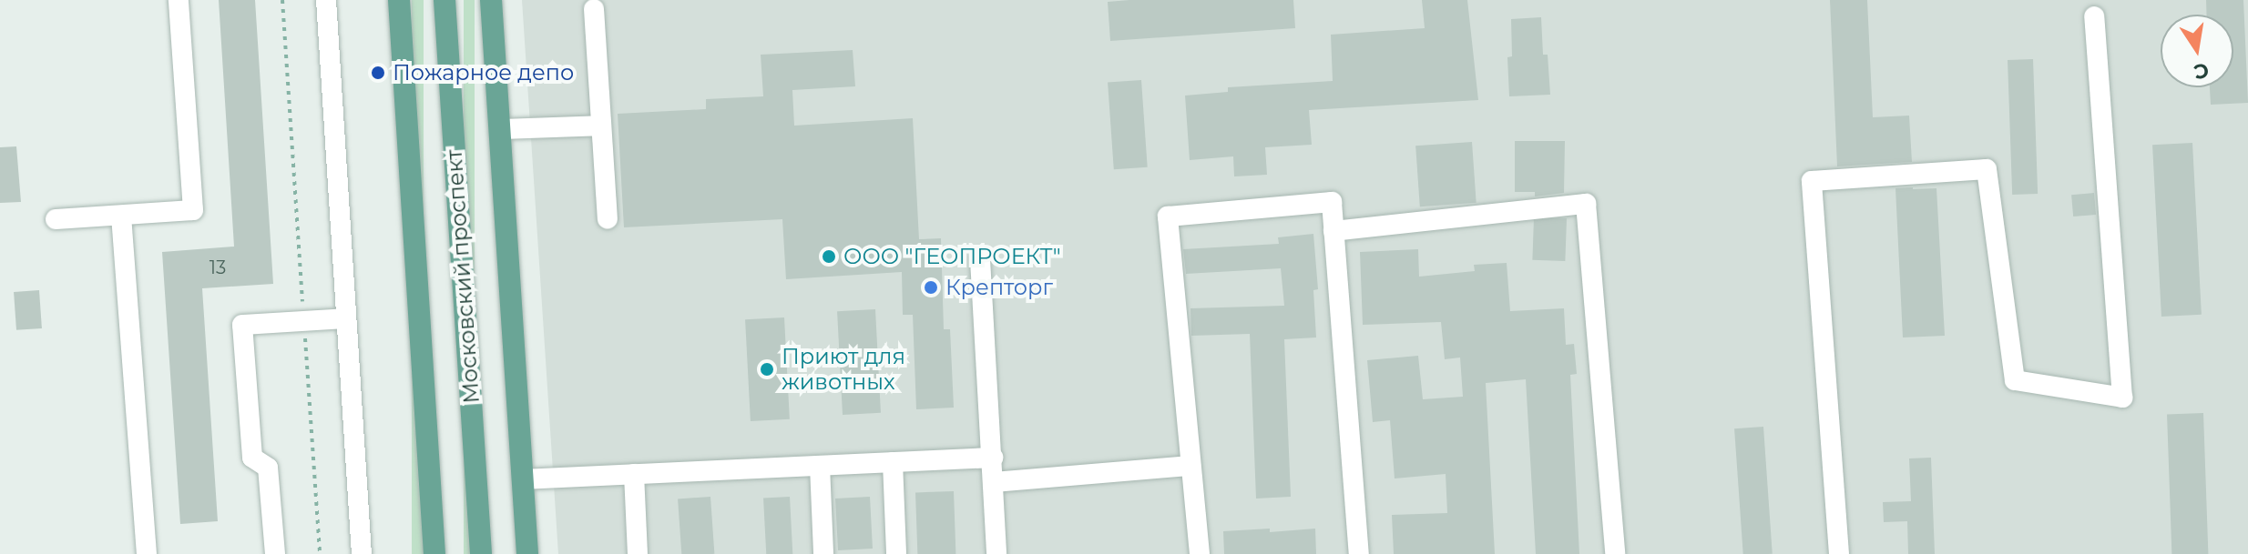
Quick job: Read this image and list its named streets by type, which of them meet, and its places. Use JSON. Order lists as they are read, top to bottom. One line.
{"streets":{"main road":["Московский проспект"]},"places":["Пожарное депо","ООО \"ГЕОПРОЕКТ\"","Крепторг","Приют для животных"],"house_numbers":["13"],"north":"bottom"}
